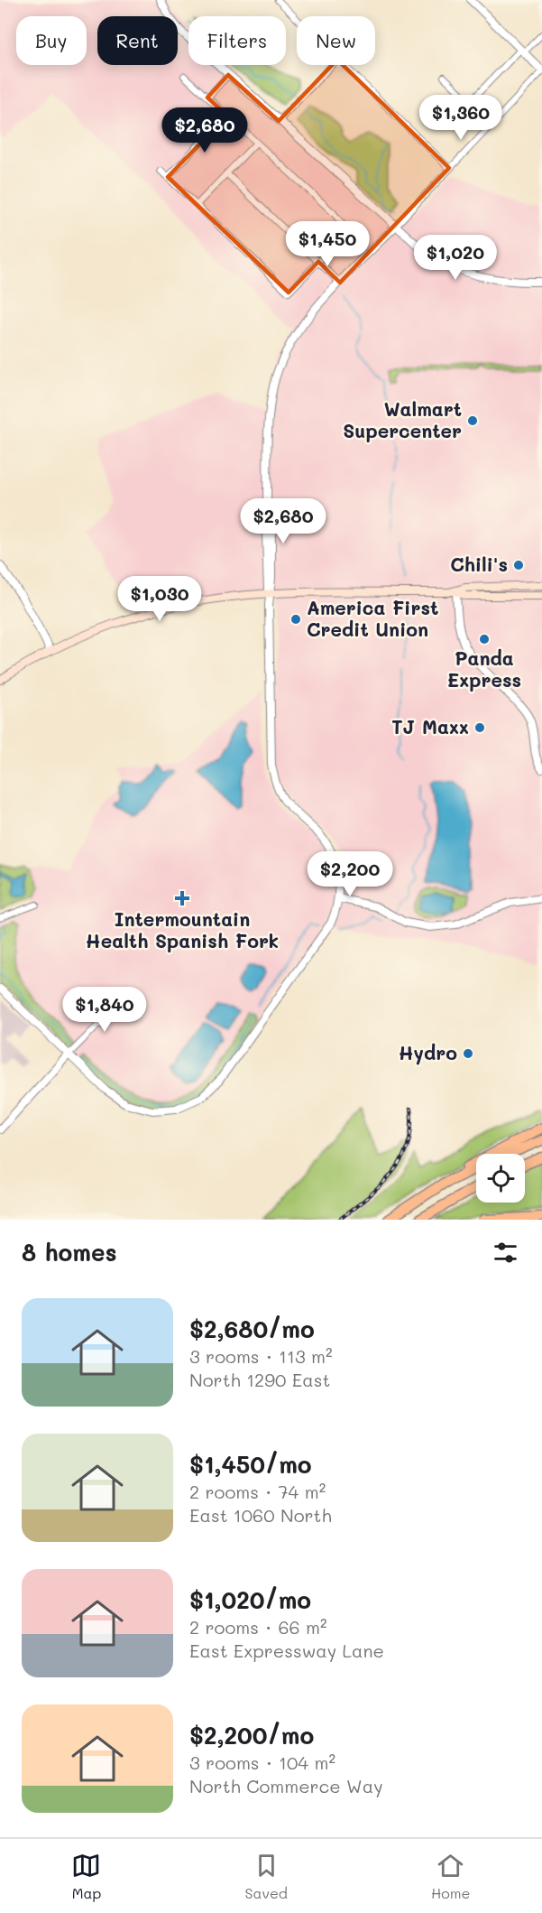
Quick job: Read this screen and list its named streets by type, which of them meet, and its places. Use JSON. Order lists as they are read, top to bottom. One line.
{"places":{"other":["Walmart Supercenter","Chili's","America First Credit Union","Panda Express","TJ Maxx","Hydro"],"health":["Intermountain Health Spanish Fork"]},"page":{"chip":["Buy","Rent","Filters","New"],"price":["$1,360","$2,680","$1,450","$1,020","$2,680","$1,030","$2,200","$1,840"],"heading":"8 homes","list":[{"name":"$2,680/mo","note":"3 rooms · 113 m² · North 1290 East"},{"name":"$1,450/mo","note":"2 rooms · 74 m² · East 1060 North"},{"name":"$1,020/mo","note":"2 rooms · 66 m² · East Expressway Lane"},{"name":"$2,200/mo","note":"3 rooms · 104 m² · North Commerce Way"}],"tabs":["Map","Saved","Home"]}}
